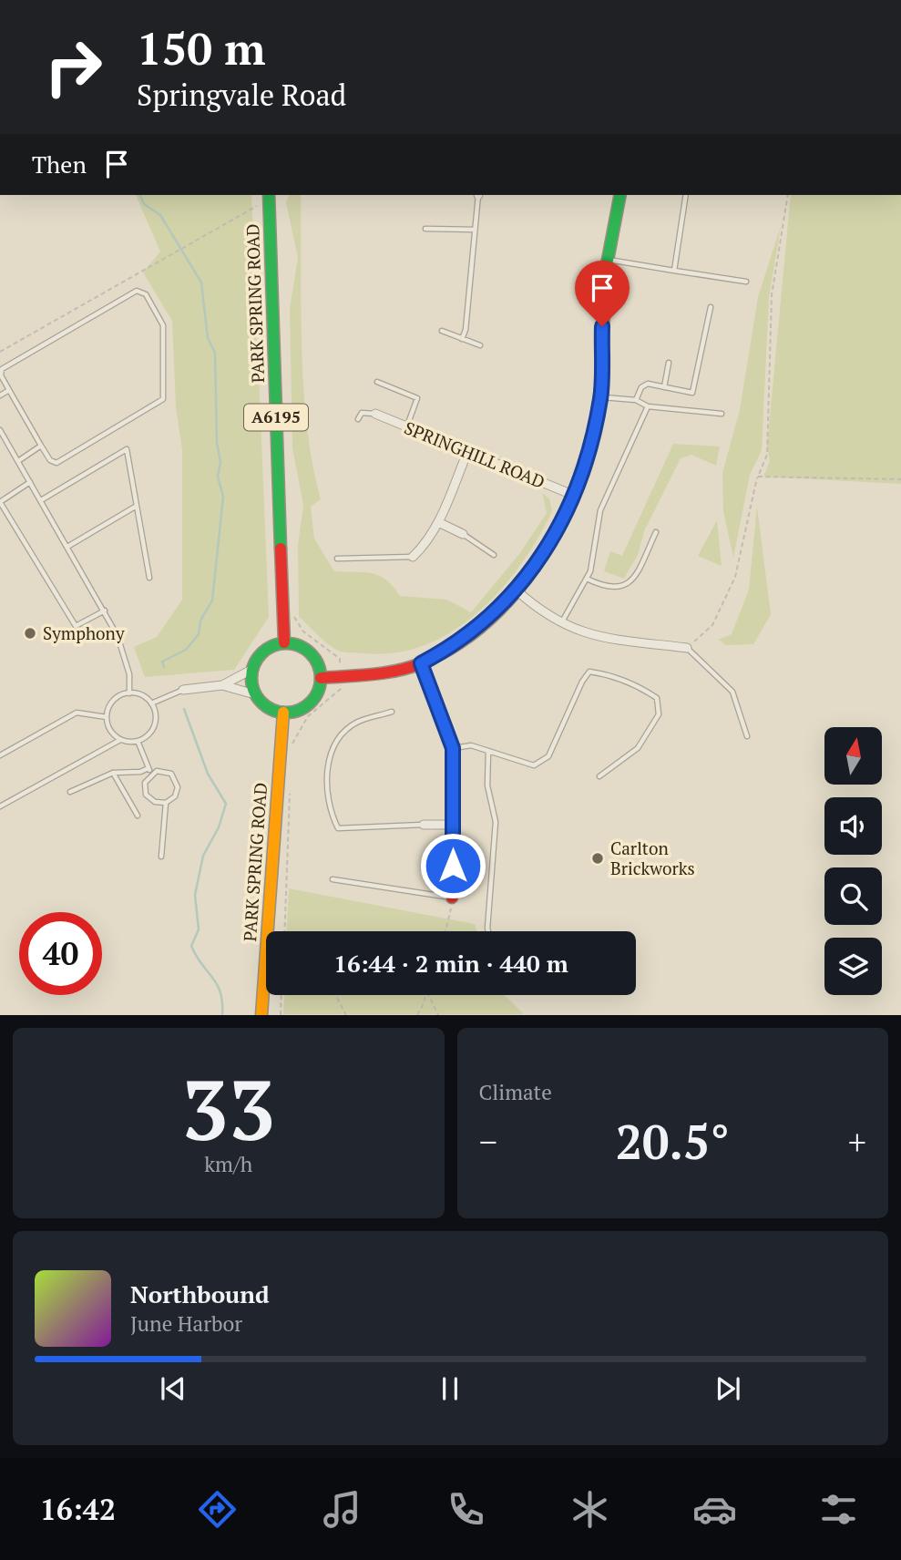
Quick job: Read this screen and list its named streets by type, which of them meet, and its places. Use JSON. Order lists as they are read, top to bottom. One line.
{"streets":{"main road":["PARK SPRING ROAD","A6195"],"street":["SPRINGHILL ROAD"]},"places":["Symphony","Carlton Brickworks"],"north":"top","page":{"turn":["150 m","Springvale Road"],"then":"Then","limit":"40","trip":"16:44 · 2 min · 440 m","tile":[["33","km/h"],"Climate"],"heat":["−","20.5°","+"],"song":["Northbound","June Harbor"],"tabs":"16:42"}}
